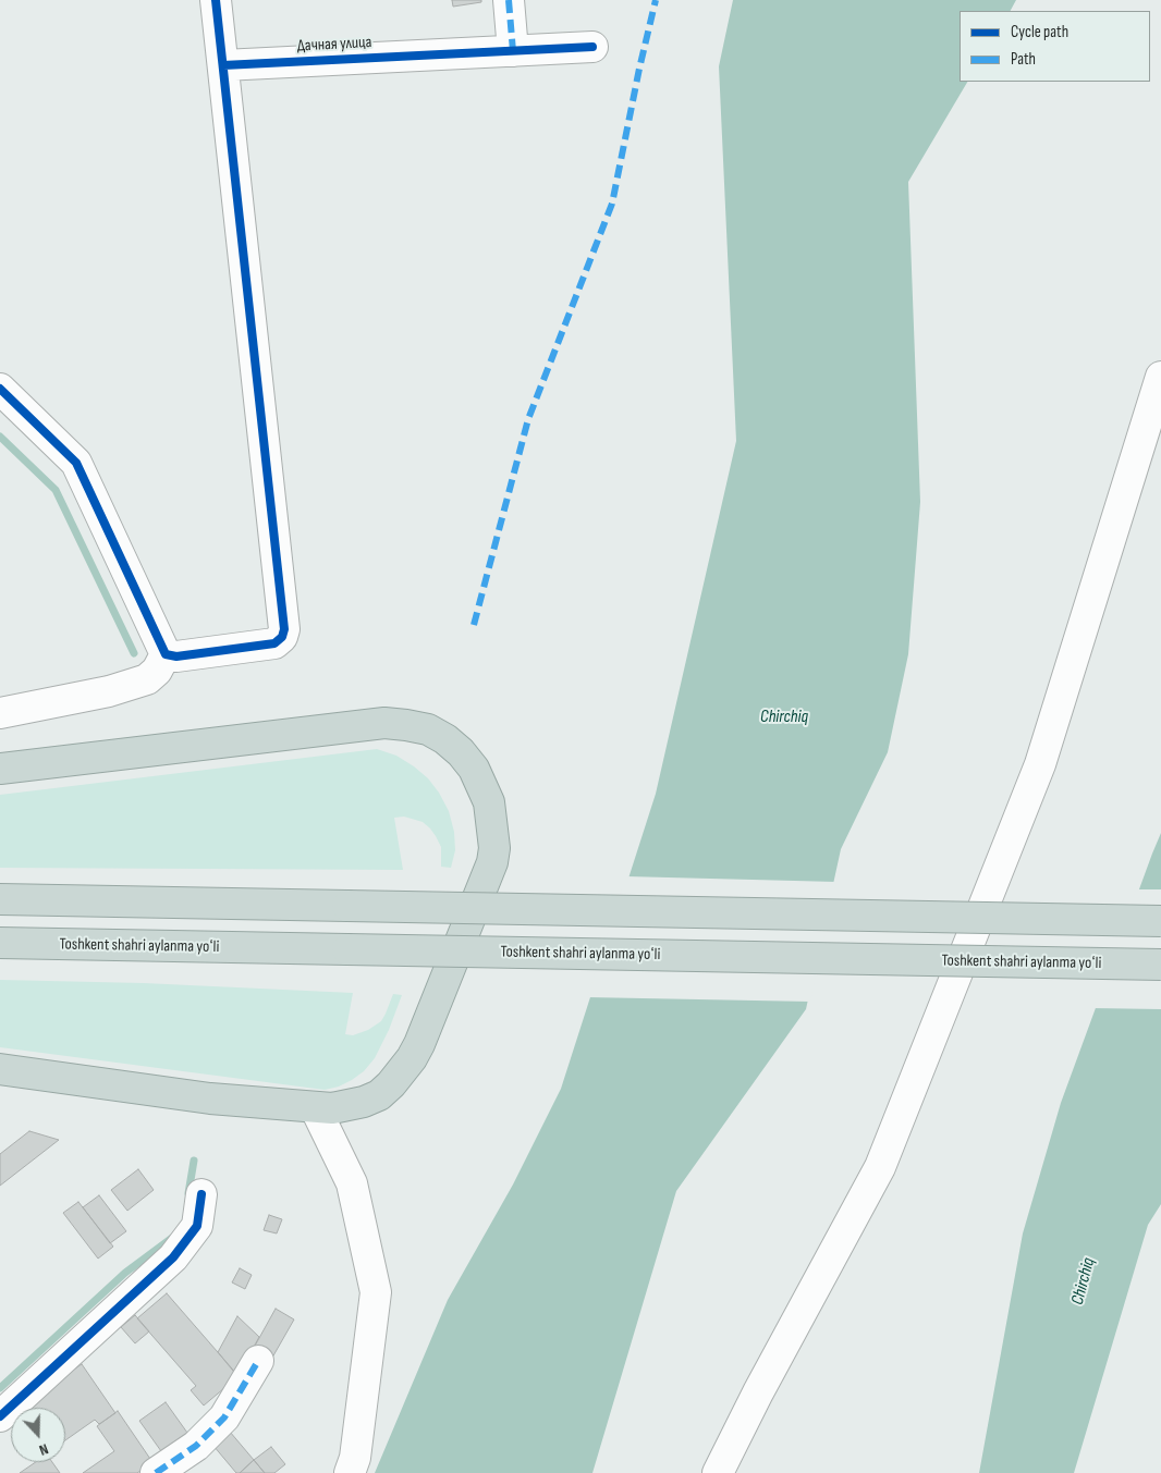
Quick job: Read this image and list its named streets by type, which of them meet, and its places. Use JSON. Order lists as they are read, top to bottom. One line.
{"streets":{"highway":["Toshkent shahri aylanma yoʻli"],"street":["Дачная улица"]},"water":["Chirchiq"],"legend":["Cycle path","Path"],"north":"bottom"}
